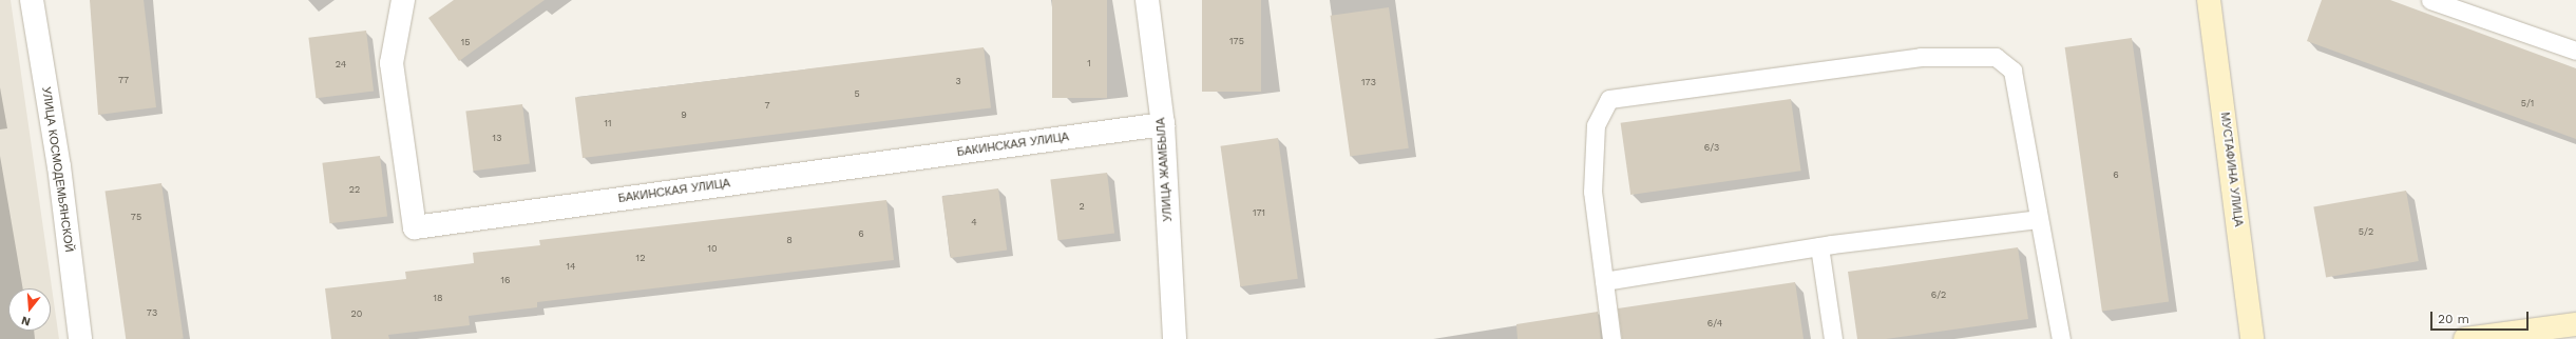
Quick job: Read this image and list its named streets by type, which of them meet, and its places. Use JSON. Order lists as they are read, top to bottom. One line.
{"streets":{"main road":["МУСТАФИНА УЛИЦА"],"street":["БАКИНСКАЯ УЛИЦА","УЛИЦА КОСМОДЕМЬЯНСКОЙ","УЛИЦА ЖАМБЫЛА"]},"crossings":[["БАКИНСКАЯ УЛИЦА","УЛИЦА ЖАМБЫЛА"]],"house_numbers":["175","15","1","24","77","3","173","5","5/1","7","9","11","13","6/3","6","22","2","171","75","4","5/2","6","8","10","12","14","16","6/2","18","73","20","6/4"],"scale_bar":"20 m","north":"bottom"}
